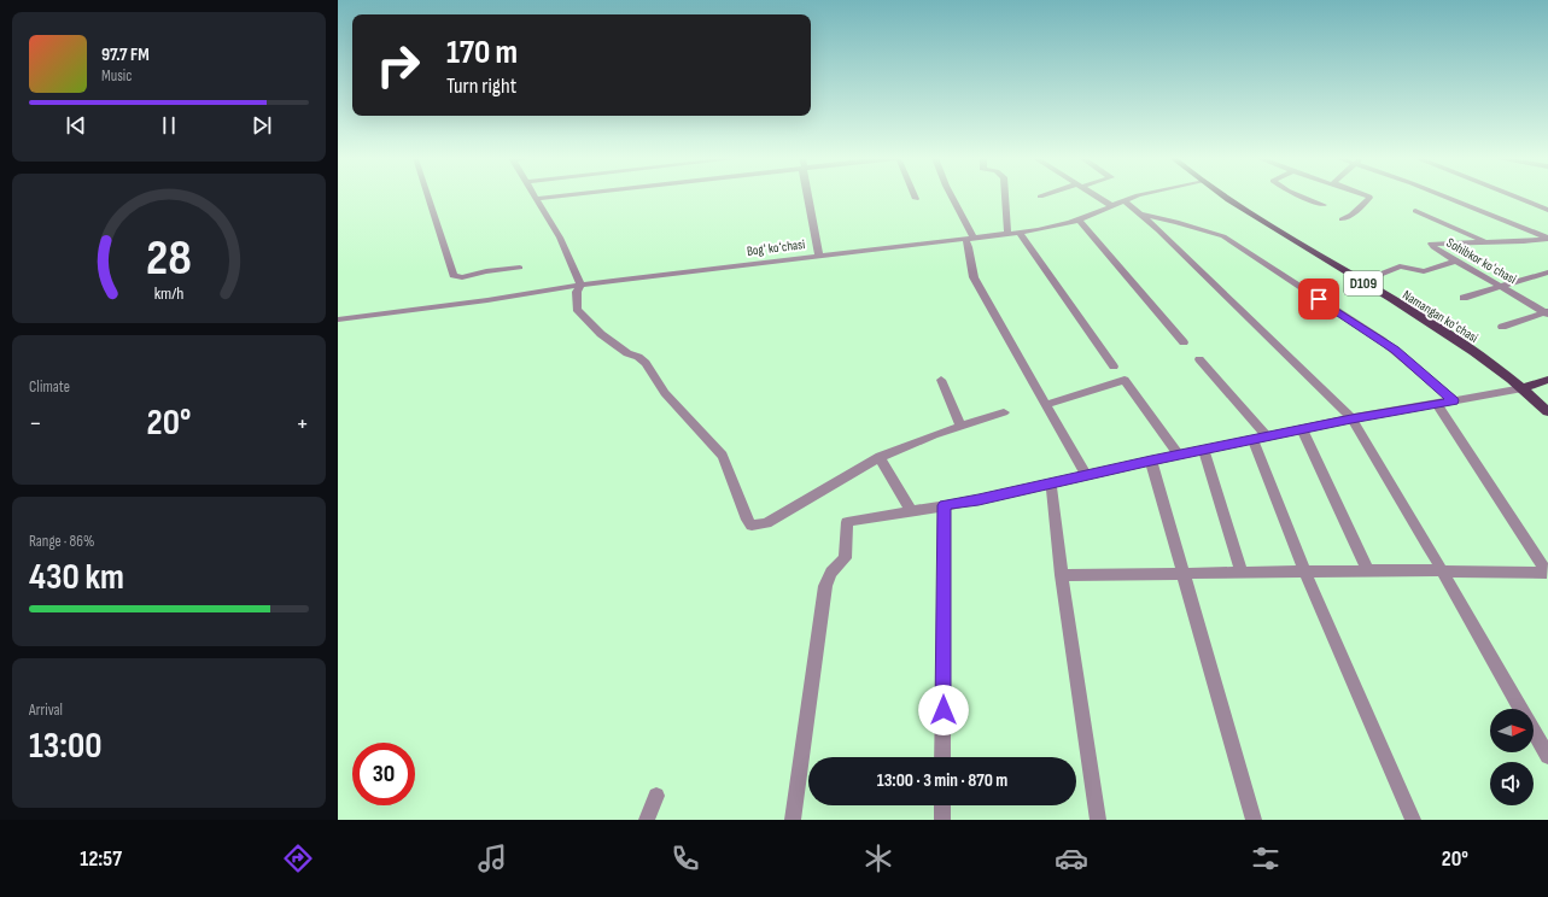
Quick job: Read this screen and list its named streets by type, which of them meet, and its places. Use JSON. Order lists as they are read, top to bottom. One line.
{"streets":{"main road":["D109","Namangan koʻchasi"],"street":["Bogʻ koʻchasi","Sohibkor koʻchasi"]},"crossings":[["D109","Namangan koʻchasi"]],"north":"right","page":{"turn":["170 m","Turn right"],"song":["97.7 FM","Music"],"tile":["Climate",["Range · 86%","430 km"],["Arrival","13:00"]],"heat":["−","20°","+"],"limit":"30","trip":"13:00 · 3 min · 870 m","tabs":["12:57","20°"],"gauge":["28","km/h"]}}
